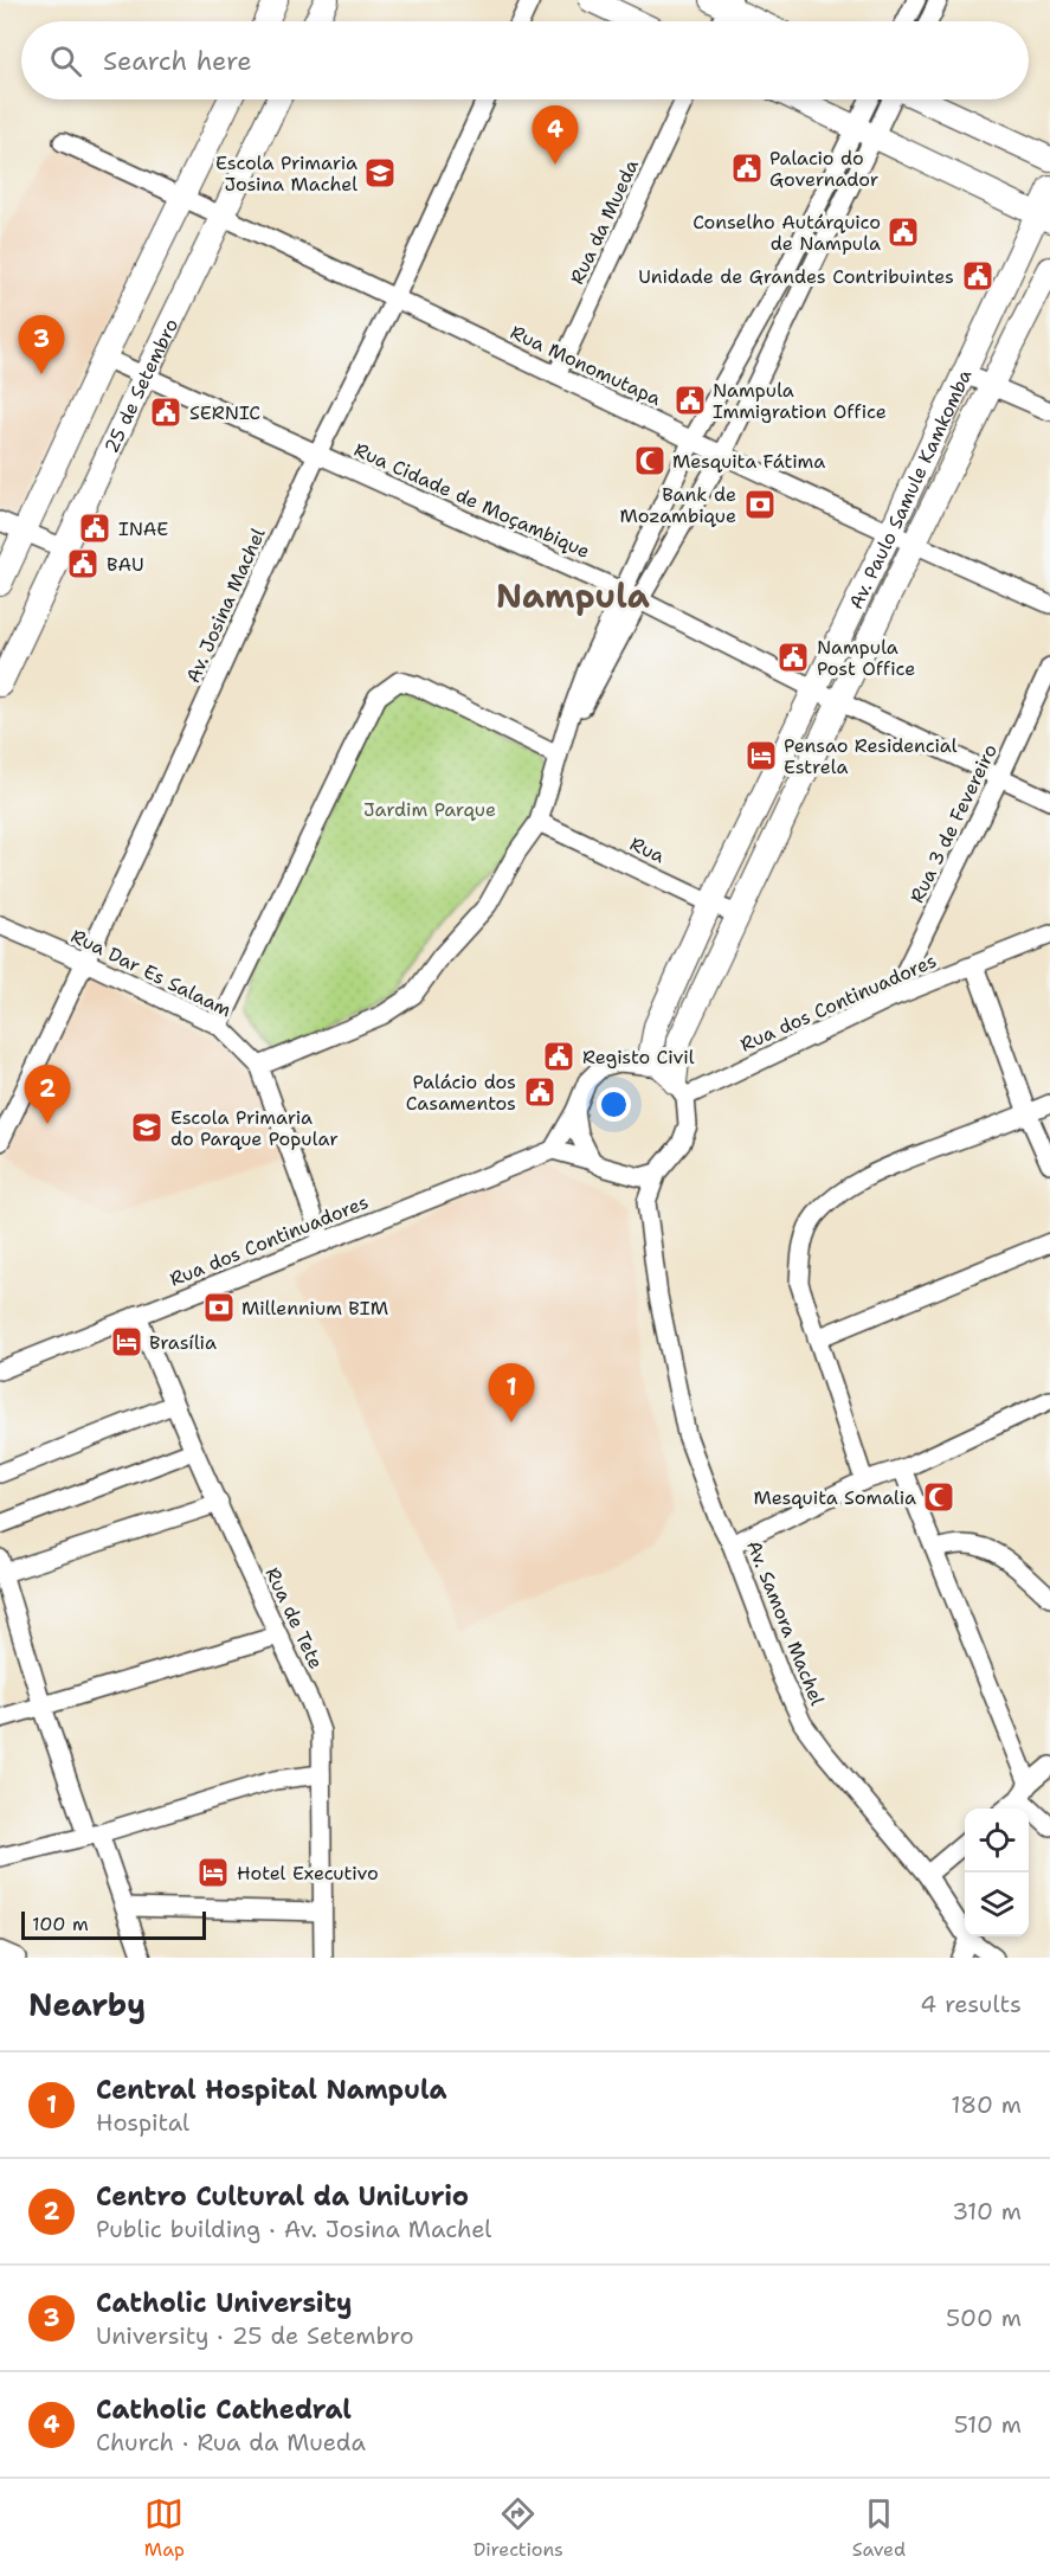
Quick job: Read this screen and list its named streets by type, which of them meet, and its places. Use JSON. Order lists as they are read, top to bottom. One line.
{"streets":{"main road":["25 de Setembro","Av. Paulo Samule Kamkomba"],"street":["Rua da Mueda","Rua Monomutapa","Rua Cidade de Moçambique","Av. Josina Machel","Rua 3 de Fevereiro","Rua","Rua Dar Es Salaam","Rua dos Continuadores","Rua de Tete","Av. Samora Machel"]},"crossings":[["Rua da Mueda","Rua Monomutapa"],["Rua Monomutapa","25 de Setembro"],["Rua Monomutapa","Av. Paulo Samule Kamkomba"],["Rua Monomutapa","Av. Josina Machel"],["25 de Setembro","Rua Cidade de Moçambique"],["Av. Paulo Samule Kamkomba","Rua Cidade de Moçambique"],["Av. Paulo Samule Kamkomba","Rua"],["Av. Paulo Samule Kamkomba","Rua dos Continuadores"],["Rua Cidade de Moçambique","Av. Josina Machel"],["Rua Cidade de Moçambique","Rua 3 de Fevereiro"],["Av. Josina Machel","Rua Dar Es Salaam"],["Rua 3 de Fevereiro","Rua dos Continuadores"],["Rua Dar Es Salaam","Rua dos Continuadores"],["Rua dos Continuadores","Rua de Tete"]],"districts":["Nampula"],"parks":["Jardim Parque"],"places":{"public building":["Palacio do Governador","Conselho Autárquico de Nampula","Unidade de Grandes Contribuintes","Nampula Immigration Office","SERNIC","INAE","BAU","Nampula Post Office","Registo Civil","Palácio dos Casamentos"],"school or university":["Escola Primaria Josina Machel","Escola Primaria do Parque Popular"],"mosque":["Mesquita Fátima","Mesquita Somalia"],"bank":["Bank de Mozambique","Millennium BIM"],"hotel":["Pensao Residencial Estrela","Brasília","Hotel Executivo"]},"scale_bar":"100 m","page":{"search":"Search here","pins":["4","3","2","1"],"scale":"100 m","heading":["Nearby","4 results"],"list":[{"mark":"1","name":"Central Hospital Nampula","note":"Hospital","value":"180 m"},{"mark":"2","name":"Centro Cultural da UniLurio","note":"Public building · Av. Josina Machel","value":"310 m"},{"mark":"3","name":"Catholic University","note":"University · 25 de Setembro","value":"500 m"},{"mark":"4","name":"Catholic Cathedral","note":"Church · Rua da Mueda","value":"510 m"}],"nav":["Map","Directions","Saved"]}}
